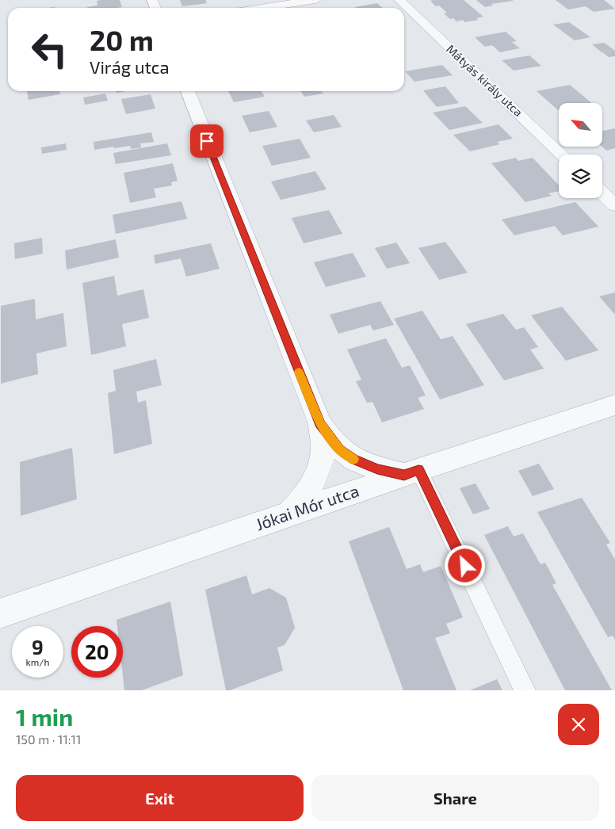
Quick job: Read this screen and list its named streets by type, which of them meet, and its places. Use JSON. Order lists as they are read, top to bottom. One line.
{"streets":{"street":["Mátyás király utca","Jókai Mór utca"]},"north":"top left","page":{"turn":["20 m","Virág utca"],"speed":"9 km/h","limit":"20","heading":["1 min","150 m · 11:11"],"buttons":["Exit","Share"]}}
